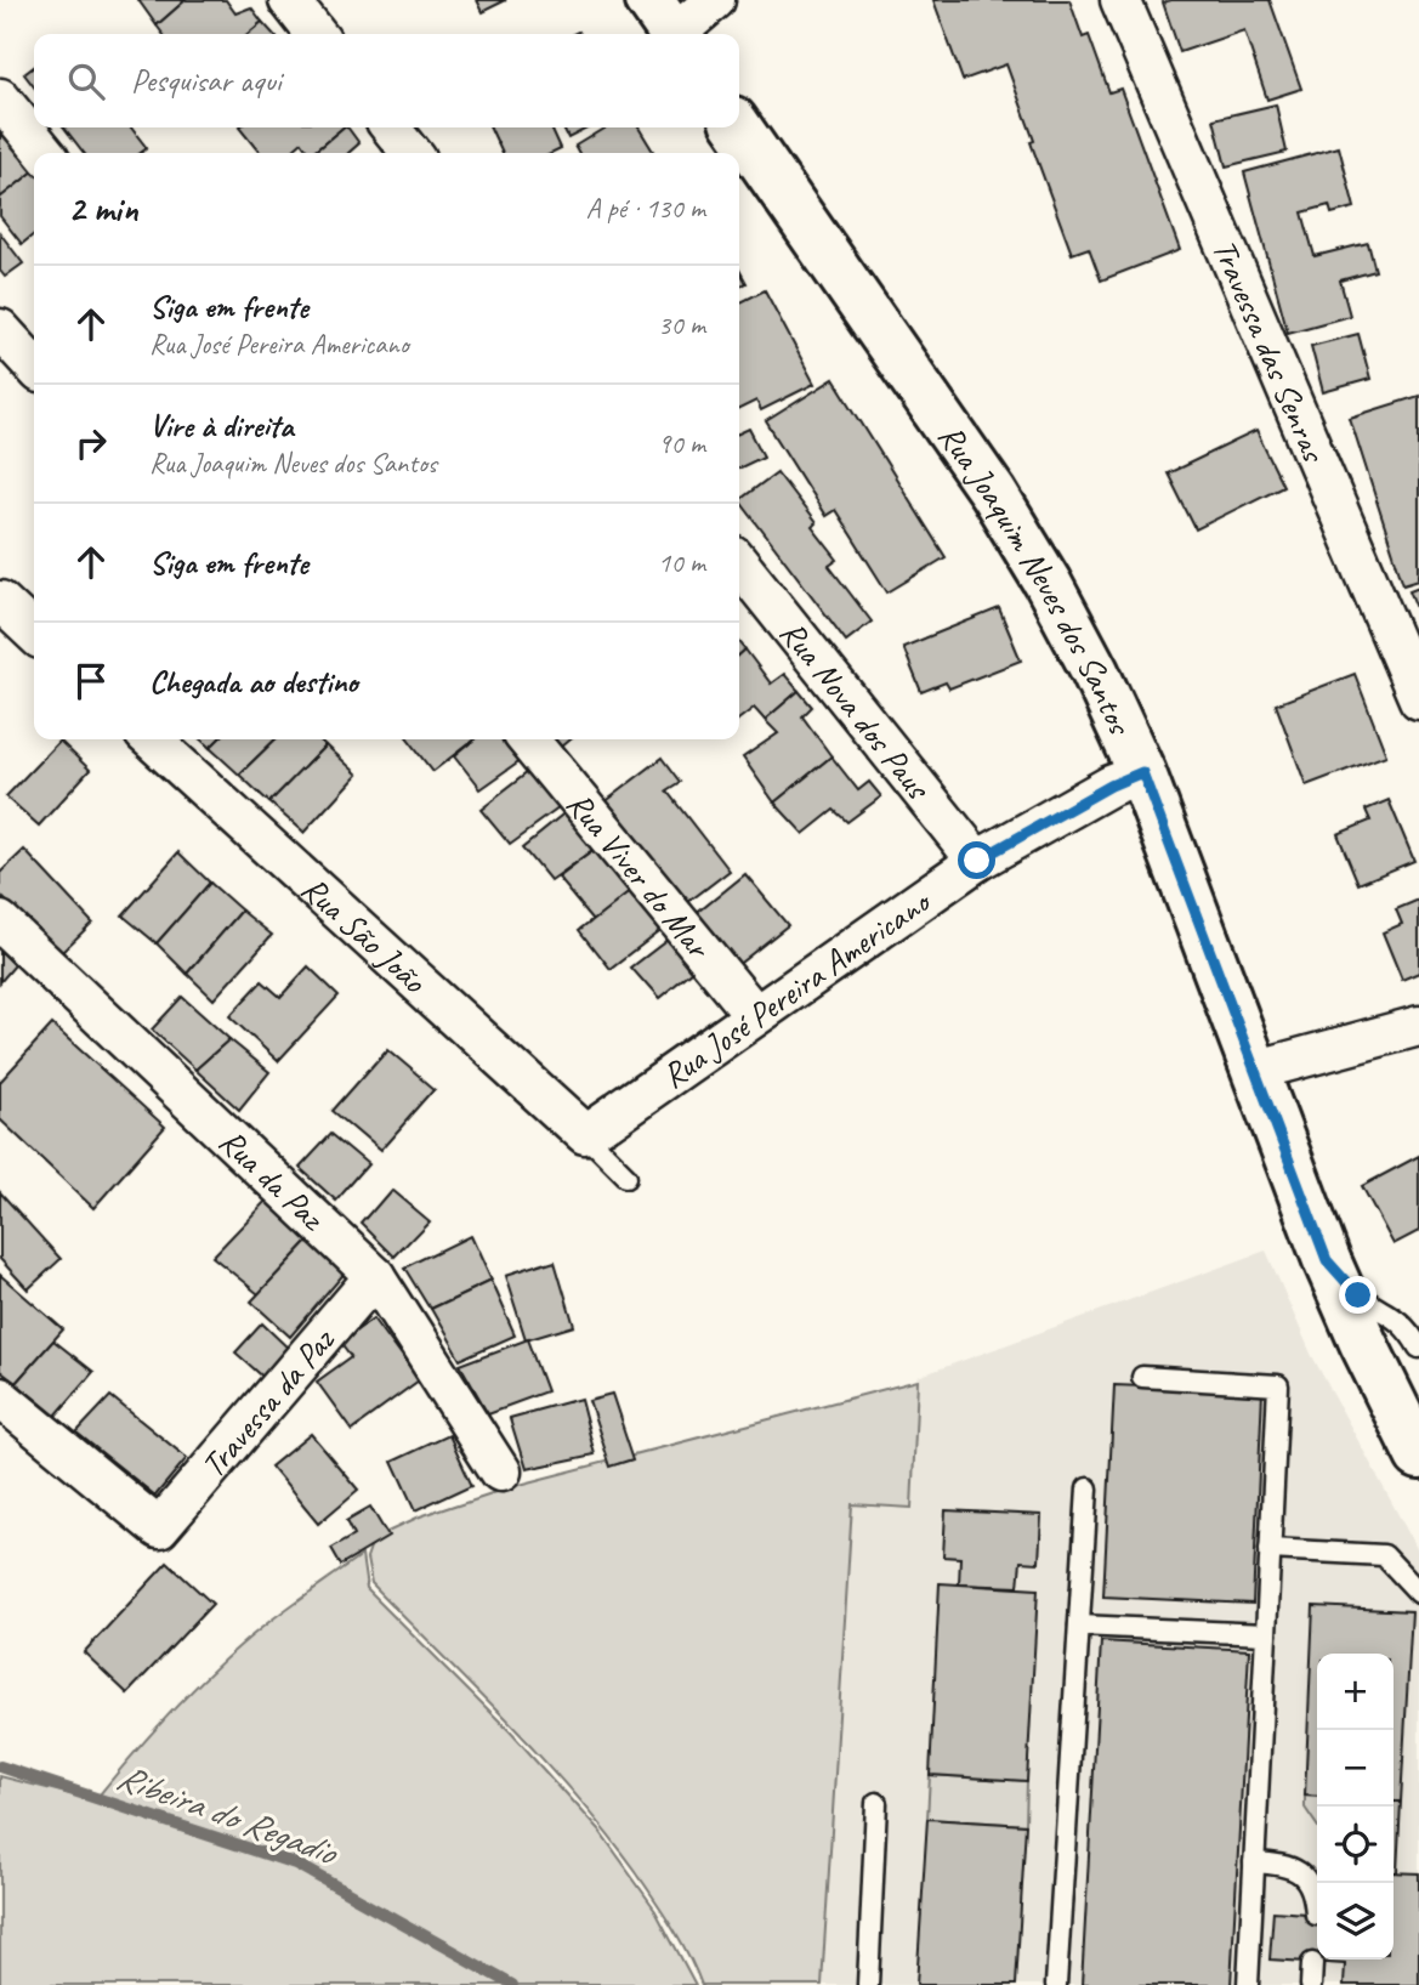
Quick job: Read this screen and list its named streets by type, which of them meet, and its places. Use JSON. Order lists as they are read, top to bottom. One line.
{"streets":{"street":["Travessa das Senras","Rua Joaquim Neves dos Santos","Rua Nova dos Paus","Rua Viver do Mar","Rua São João","Rua José Pereira Americano","Rua da Paz","Travessa da Paz"]},"crossings":[["Rua Joaquim Neves dos Santos","Rua José Pereira Americano"],["Rua Nova dos Paus","Rua José Pereira Americano"],["Rua Viver do Mar","Rua José Pereira Americano"],["Rua São João","Rua José Pereira Americano"],["Rua da Paz","Travessa da Paz"]],"water":["Ribeira do Regadio"],"page":{"search":"Pesquisar aqui","heading":["2 min","A pé · 130 m"],"list":[["Siga em frente","Rua José Pereira Americano","30 m"],["Vire à direita","Rua Joaquim Neves dos Santos","90 m"],["Siga em frente","10 m"],"Chegada ao destino"],"map_buttons":["+","−"]}}
